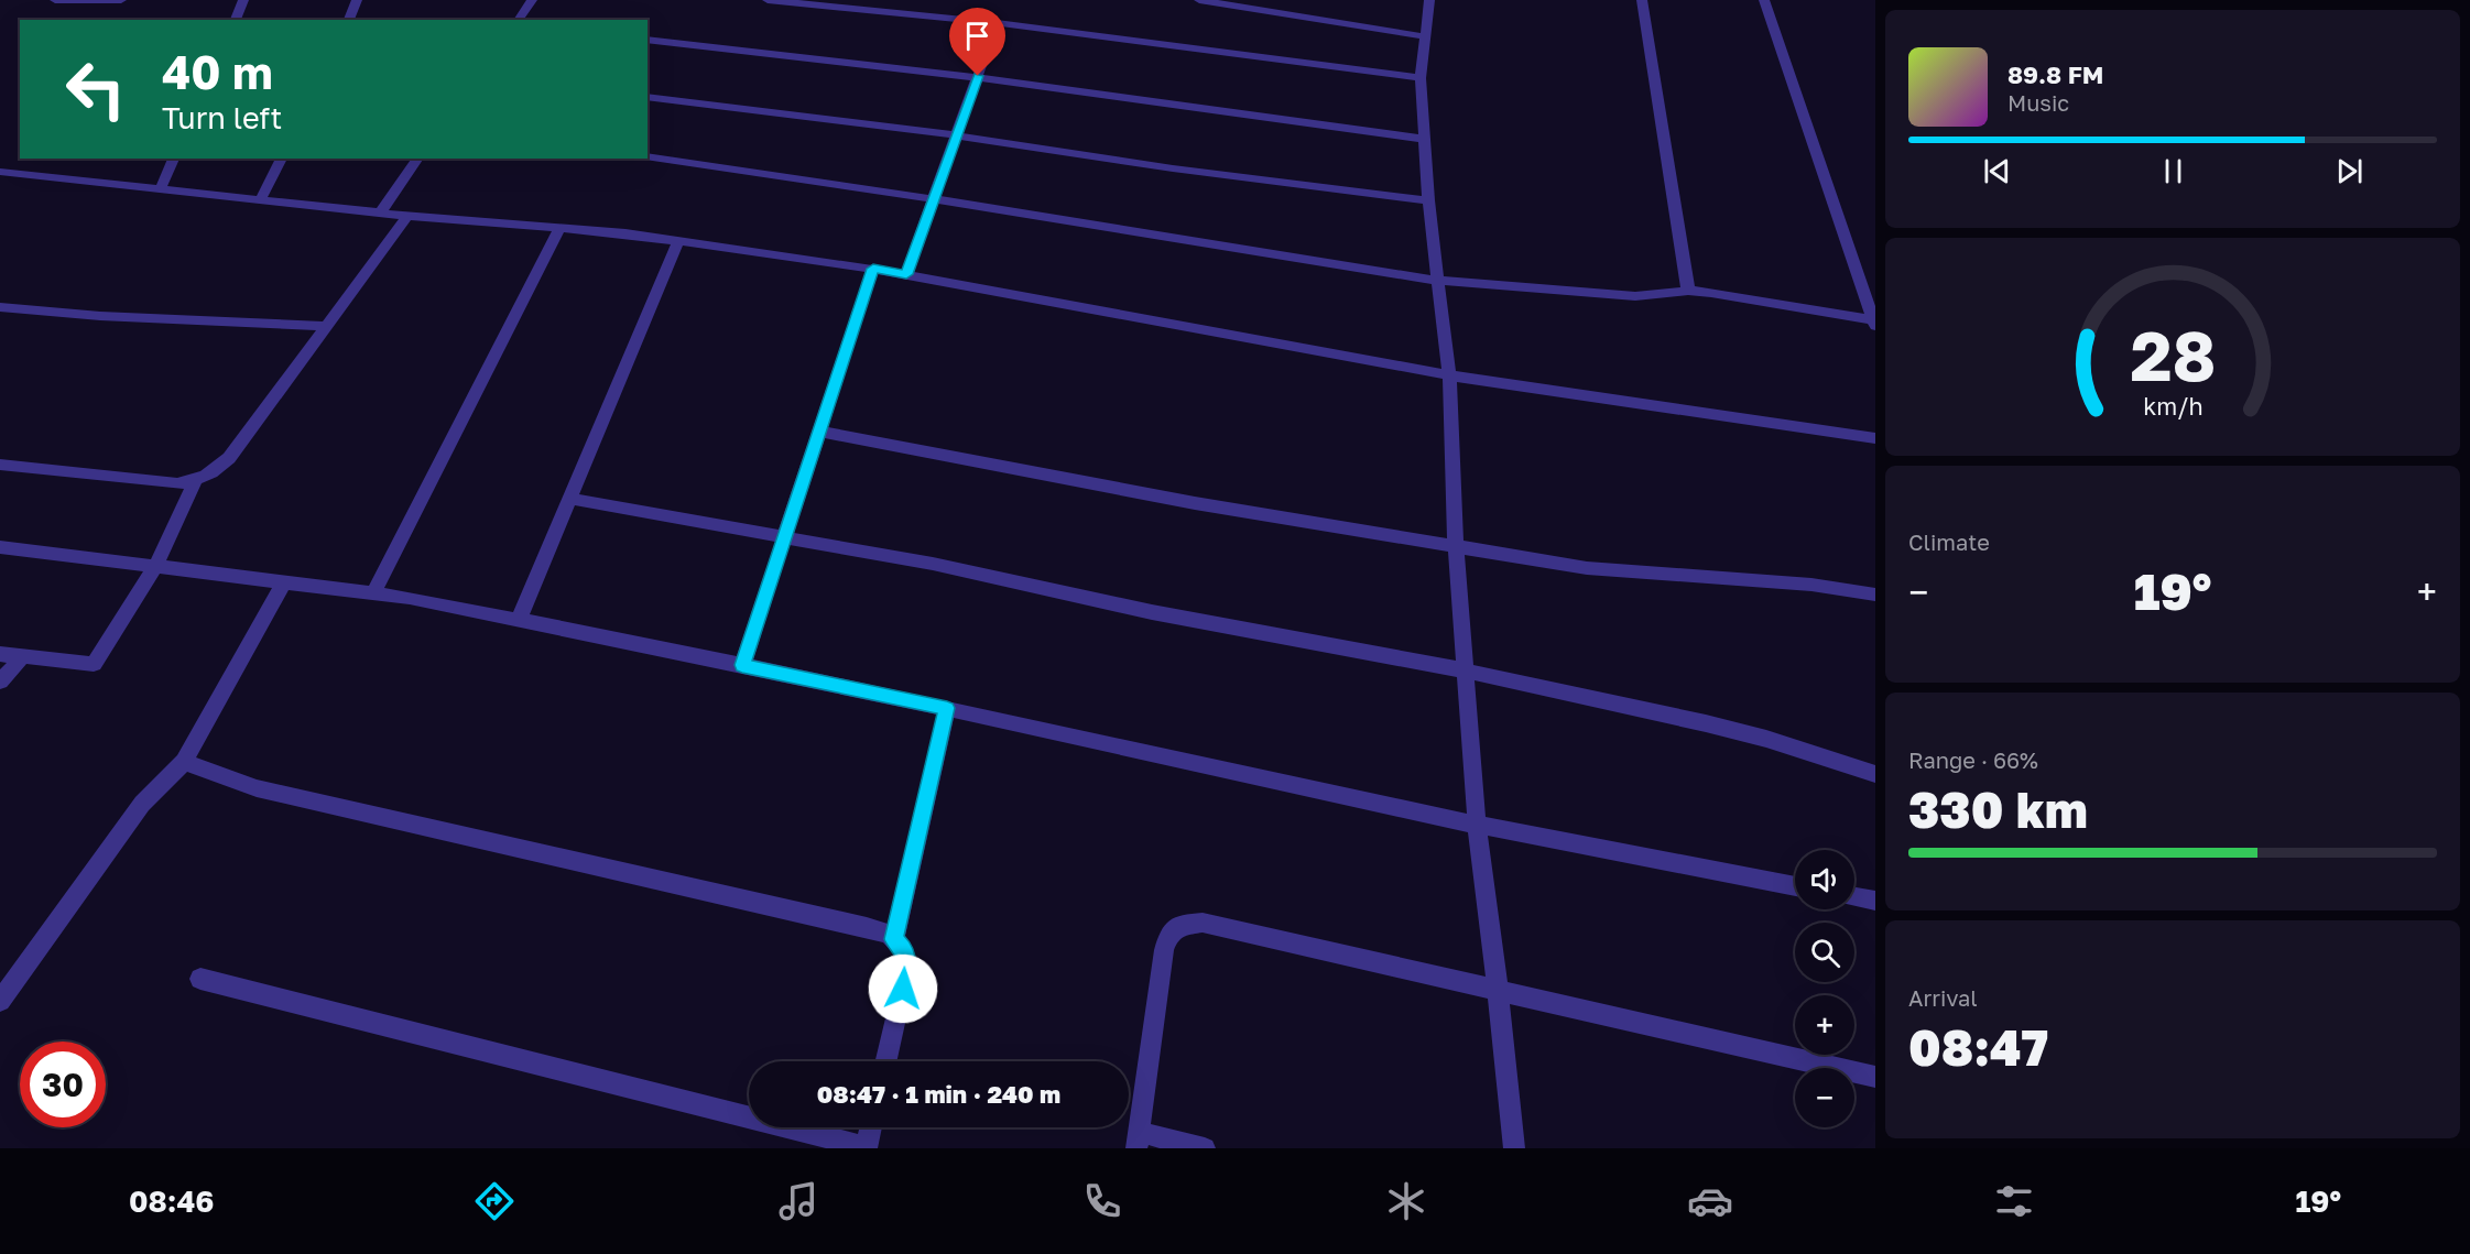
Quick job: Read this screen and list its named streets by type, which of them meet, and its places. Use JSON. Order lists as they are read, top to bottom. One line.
{"page":{"turn":["40 m","Turn left"],"song":["89.8 FM","Music"],"tile":["Climate",["Range · 66%","330 km"],["Arrival","08:47"]],"heat":["−","19°","+"],"map_buttons":["+","−"],"limit":"30","trip":"08:47 · 1 min · 240 m","tabs":["08:46","19°"],"gauge":["28","km/h"]}}
